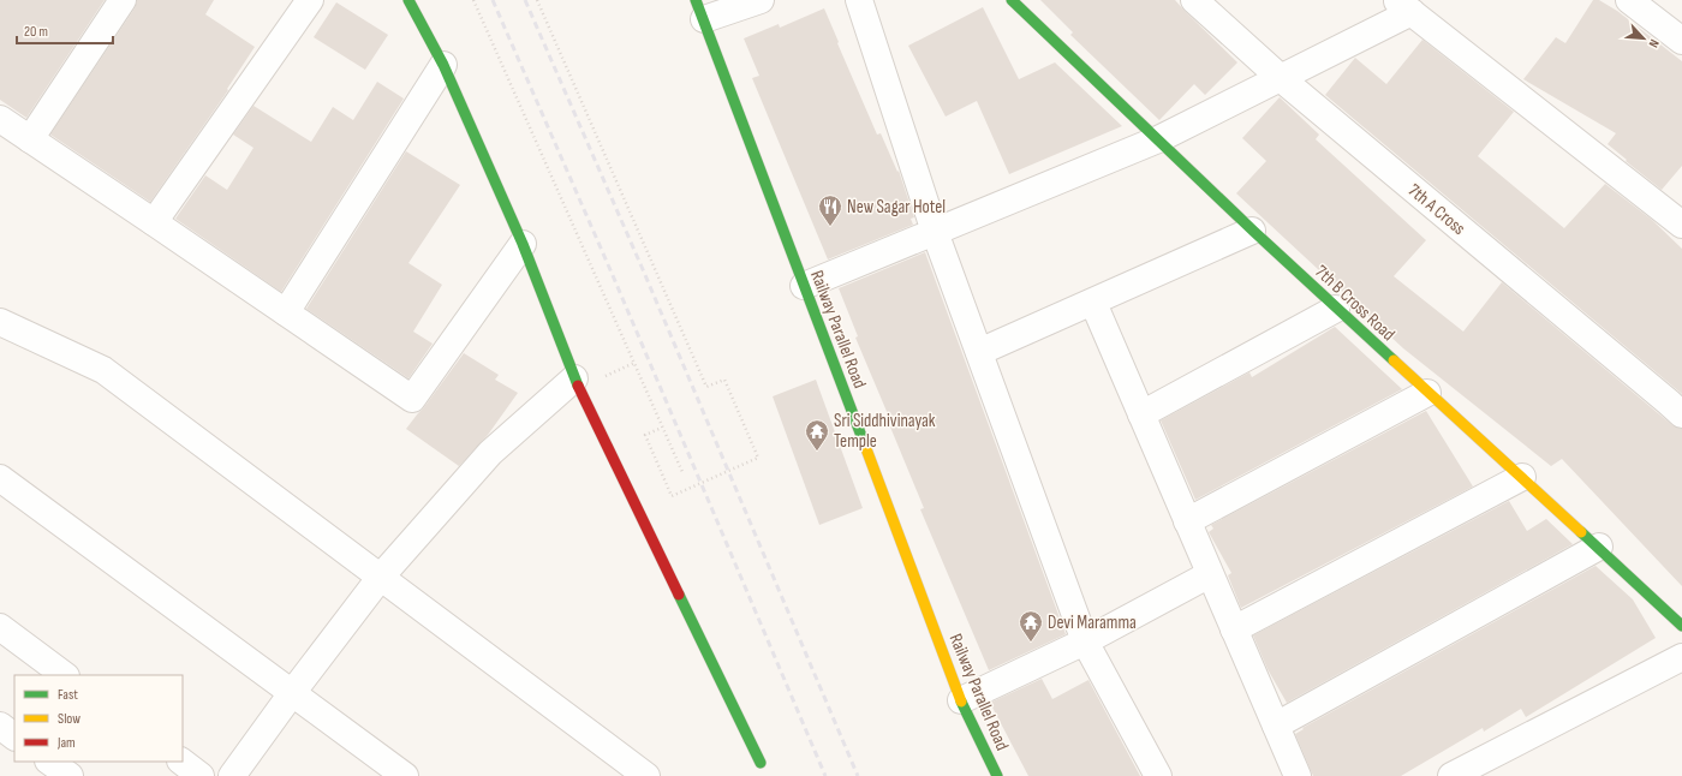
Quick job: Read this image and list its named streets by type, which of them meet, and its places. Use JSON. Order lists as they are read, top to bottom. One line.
{"streets":{"street":["7th A Cross","7th B Cross Road","Railway Parallel Road"]},"places":{"restaurant":["New Sagar Hotel"],"temple":["Sri Siddhivinayak Temple","Devi Maramma"]},"legend":["Fast","Slow","Jam"],"scale_bar":"20 m","north":"bottom right"}
